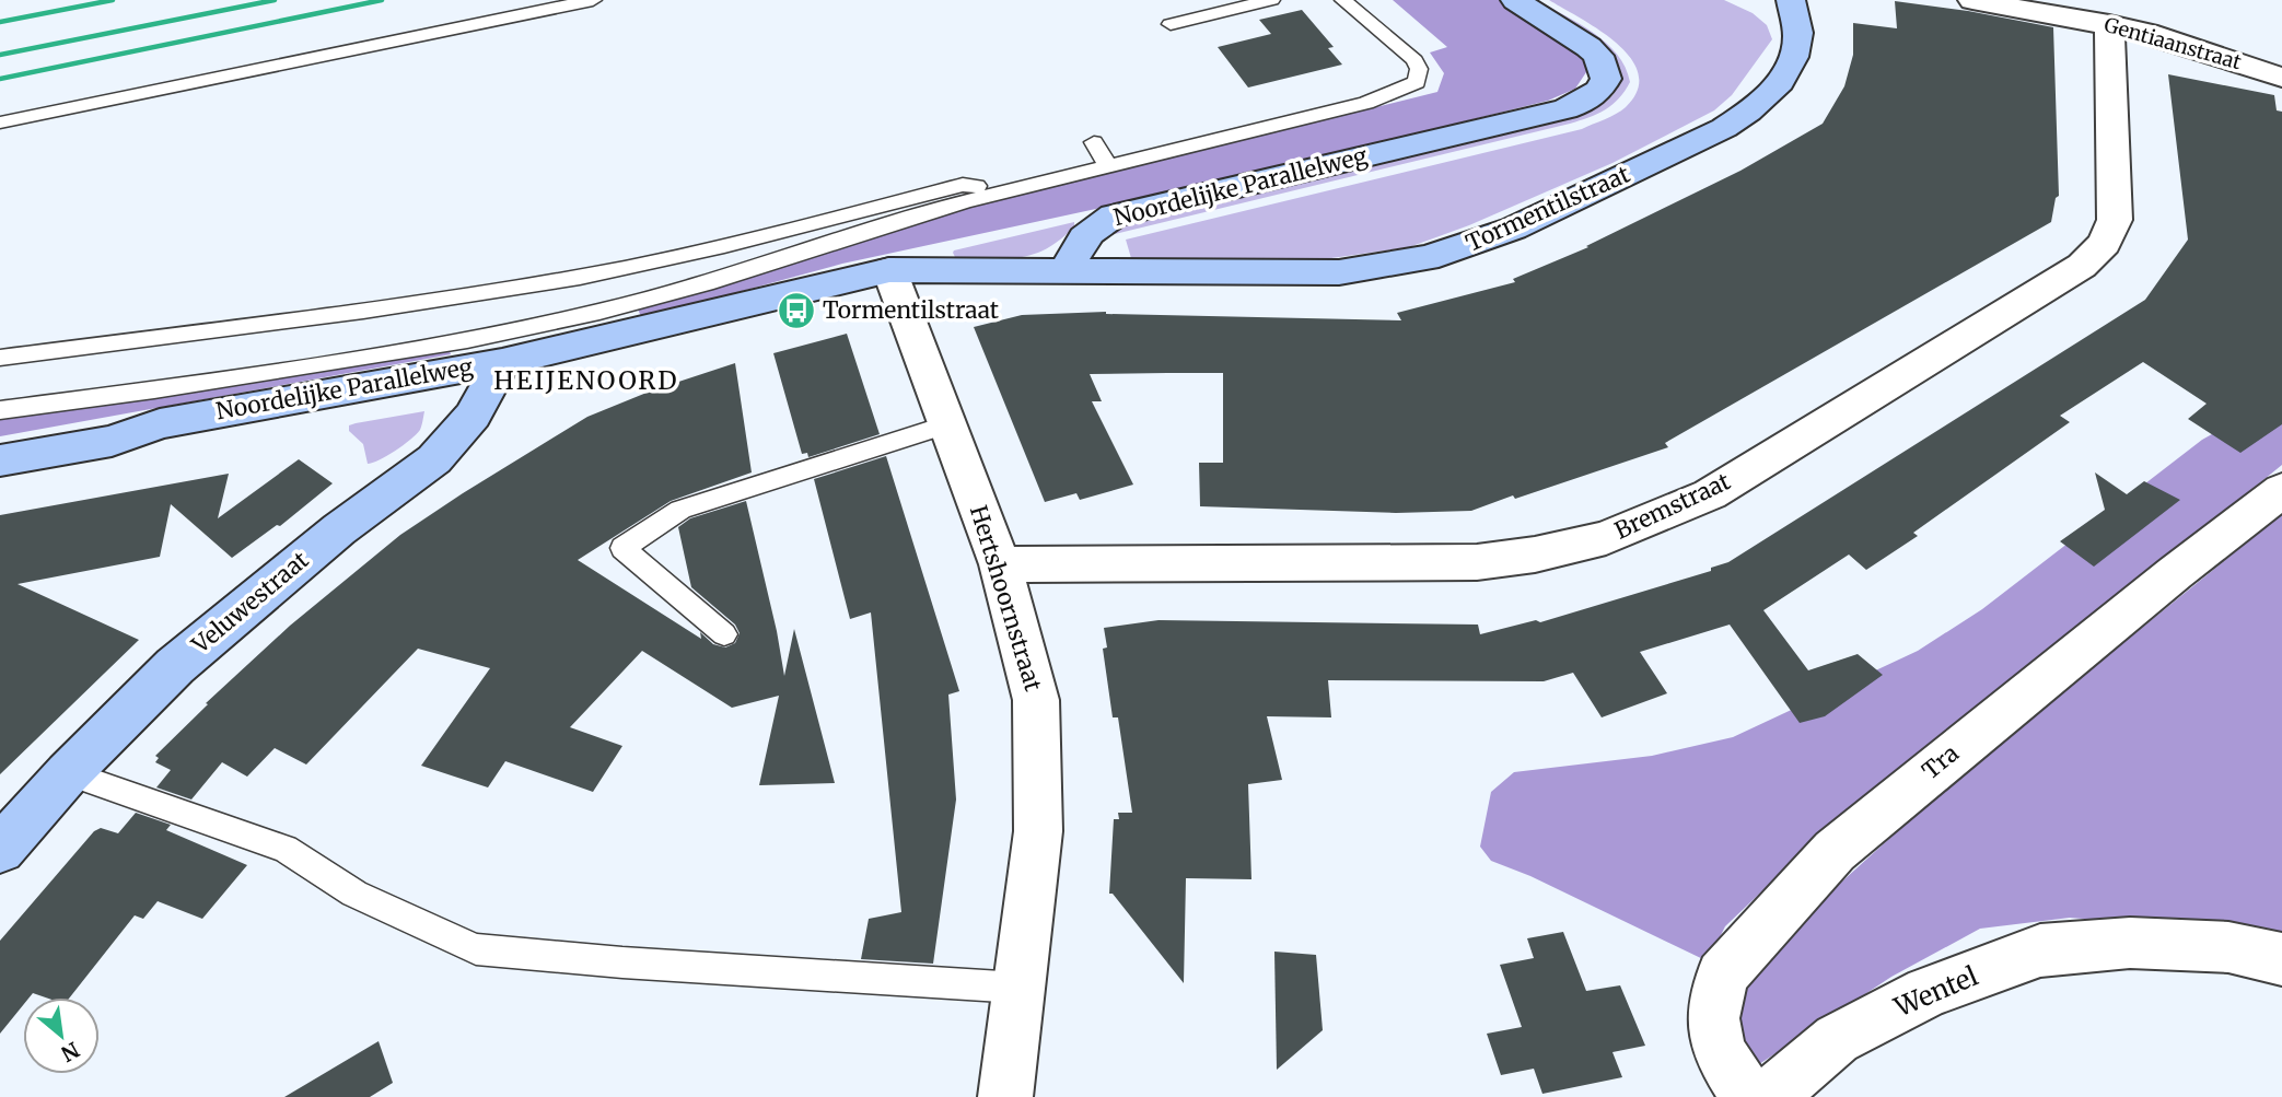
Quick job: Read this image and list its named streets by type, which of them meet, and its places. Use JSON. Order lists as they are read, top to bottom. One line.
{"streets":{"street":["Gentiaanstraat","Noordelijke Parallelweg","Tormentilstraat","Bremstraat","Hertshoornstraat","Veluwestraat","Tra","Wentel"]},"crossings":[["Gentiaanstraat","Bremstraat"],["Noordelijke Parallelweg","Tormentilstraat"],["Noordelijke Parallelweg","Hertshoornstraat"],["Noordelijke Parallelweg","Veluwestraat"],["Bremstraat","Hertshoornstraat"]],"districts":["HEIJENOORD"],"places":{"bus stop":["Tormentilstraat"]},"north":"bottom right"}
